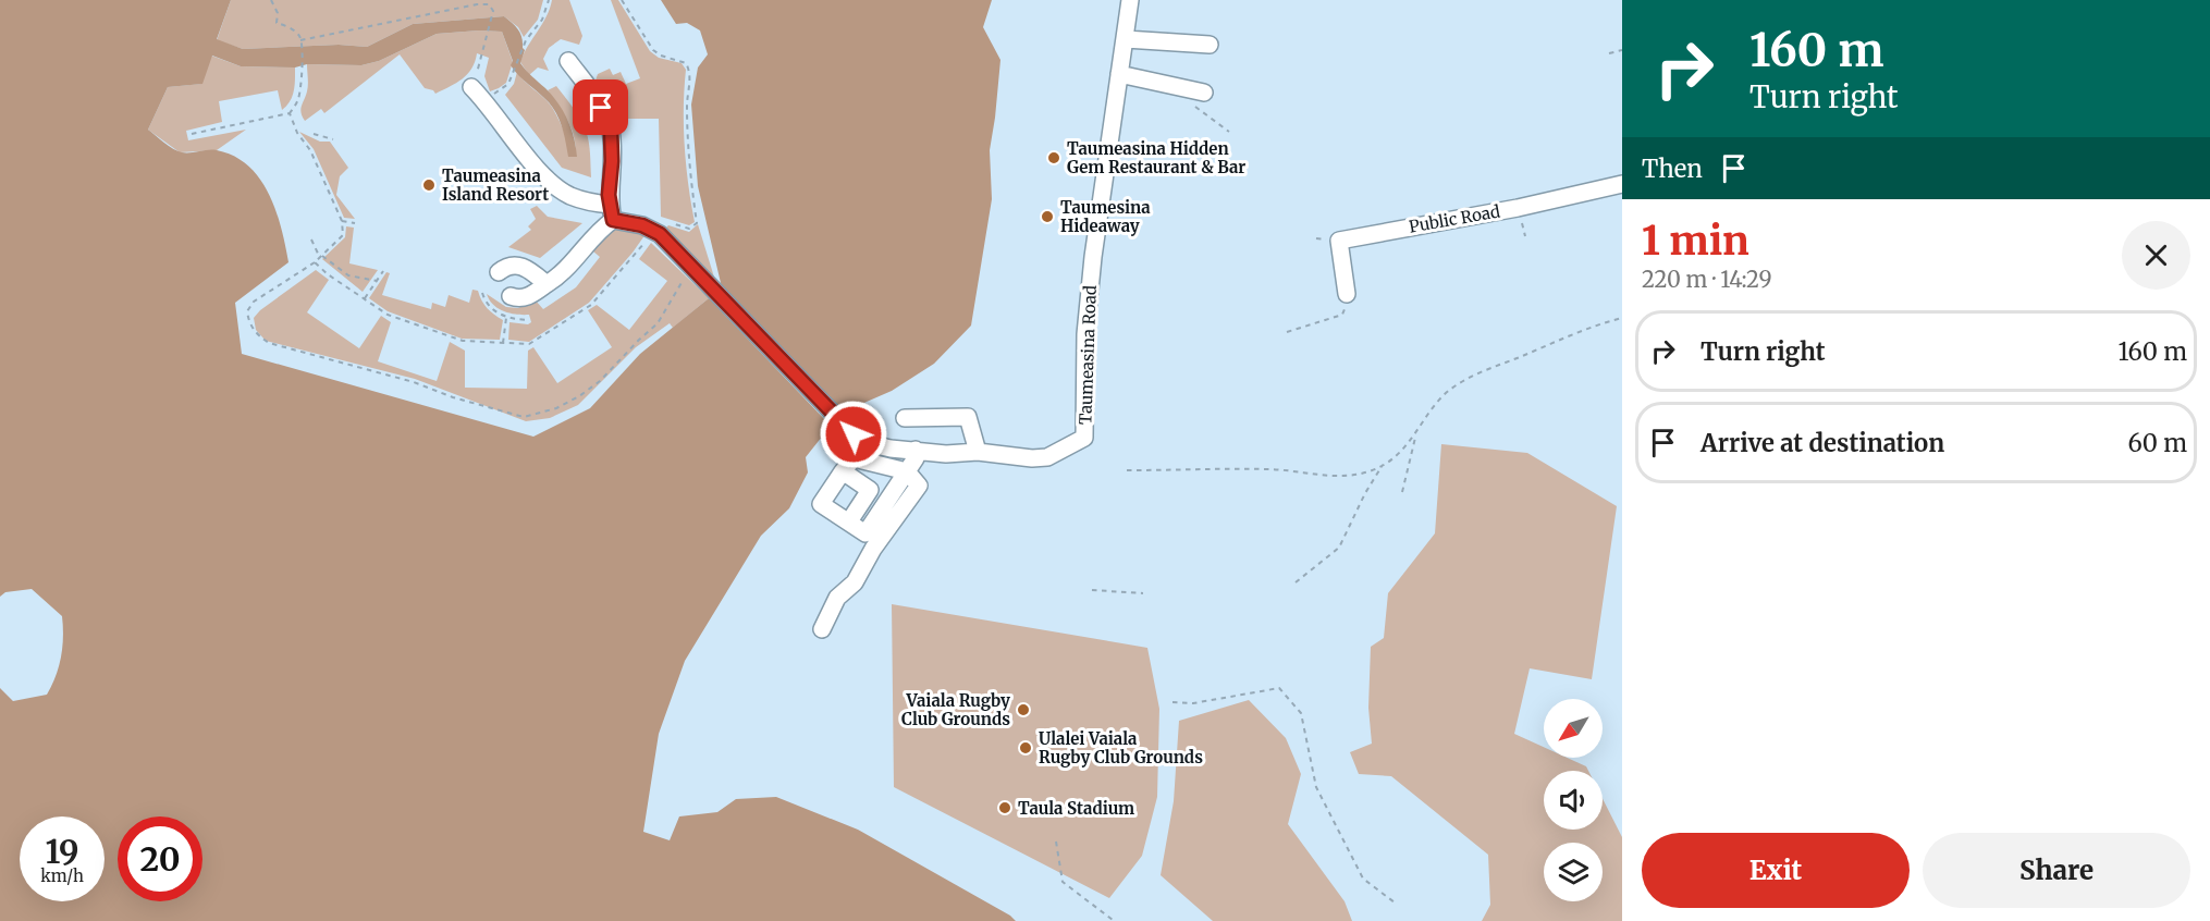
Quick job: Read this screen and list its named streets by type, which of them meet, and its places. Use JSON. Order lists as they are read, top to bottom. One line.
{"streets":{"street":["Public Road","Taumeasina Road"]},"places":["Taumeasina Hidden Gem Restaurant & Bar","Taumeasina Island Resort","Taumesina Hideaway","Vaiala Rugby Club Grounds","Ulalei Vaiala Rugby Club Grounds","Taula Stadium"],"north":"bottom left","page":{"turn":["160 m","Turn right"],"then":"Then","heading":["1 min","220 m · 14:29"],"list":[{"name":"Turn right","value":"160 m"},{"name":"Arrive at destination","value":"60 m"}],"speed":"19 km/h","limit":"20","buttons":["Exit","Share"]}}
